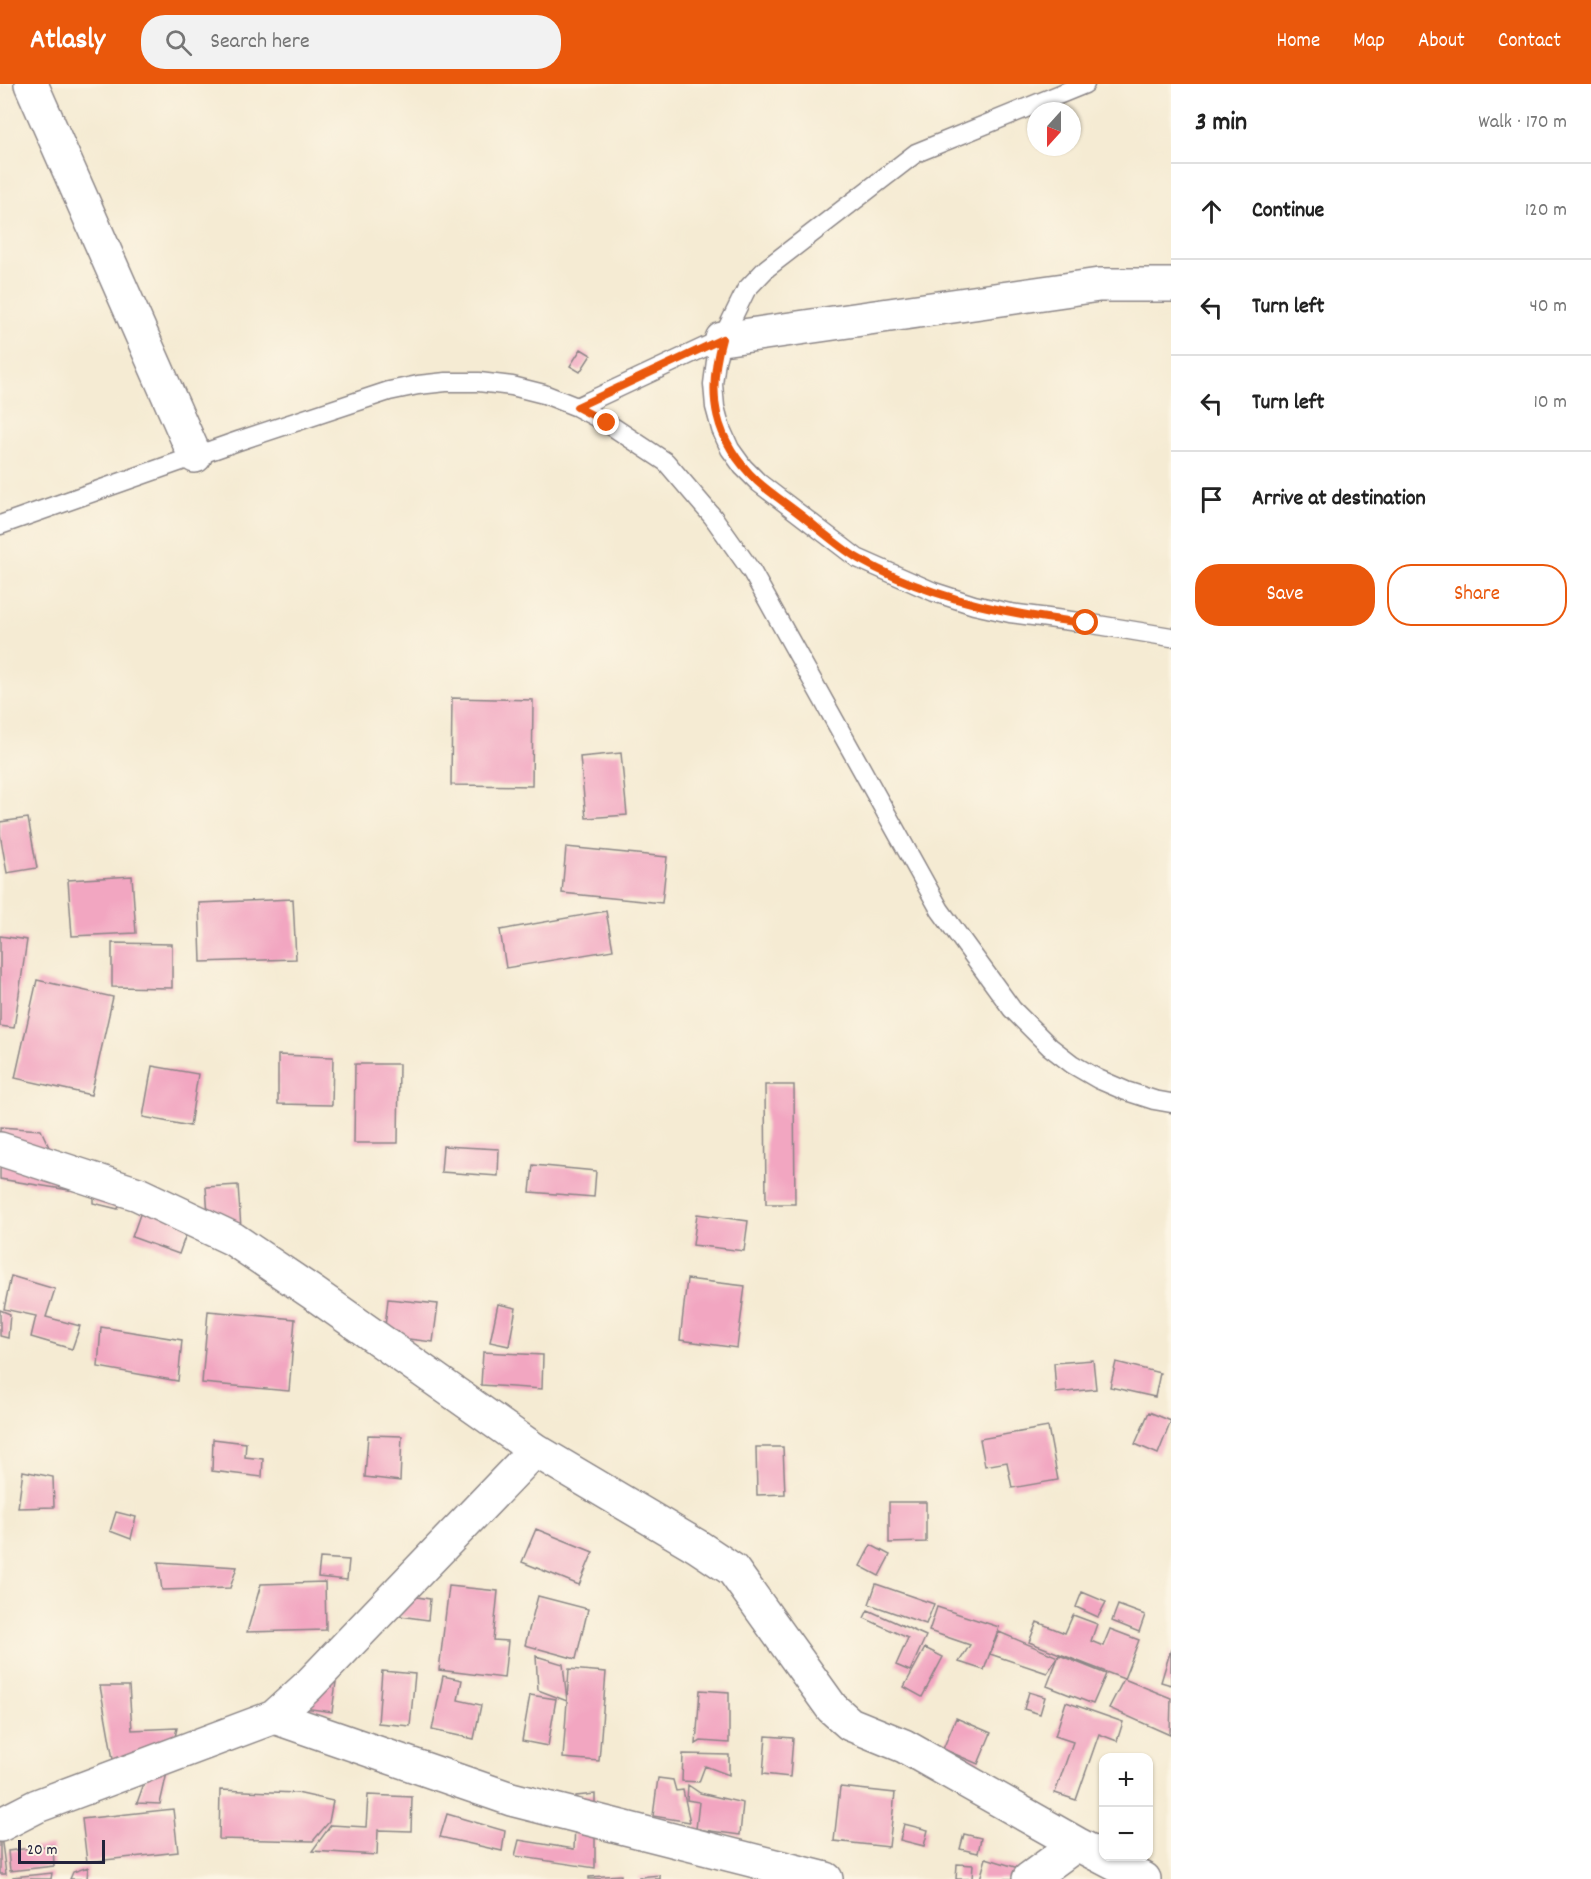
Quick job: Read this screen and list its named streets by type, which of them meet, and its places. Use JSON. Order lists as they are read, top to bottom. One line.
{"scale_bar":"20 m","north":"bottom","page":{"header":"Atlasly","search":"Search here","nav":["Home","Map","About","Contact"],"heading":["3 min","Walk · 170 m"],"list":[["Continue","120 m"],["Turn left","40 m"],["Turn left","10 m"],"Arrive at destination"],"buttons":["Save","Share"],"map_buttons":["+","−"],"scale":"20 m"}}
